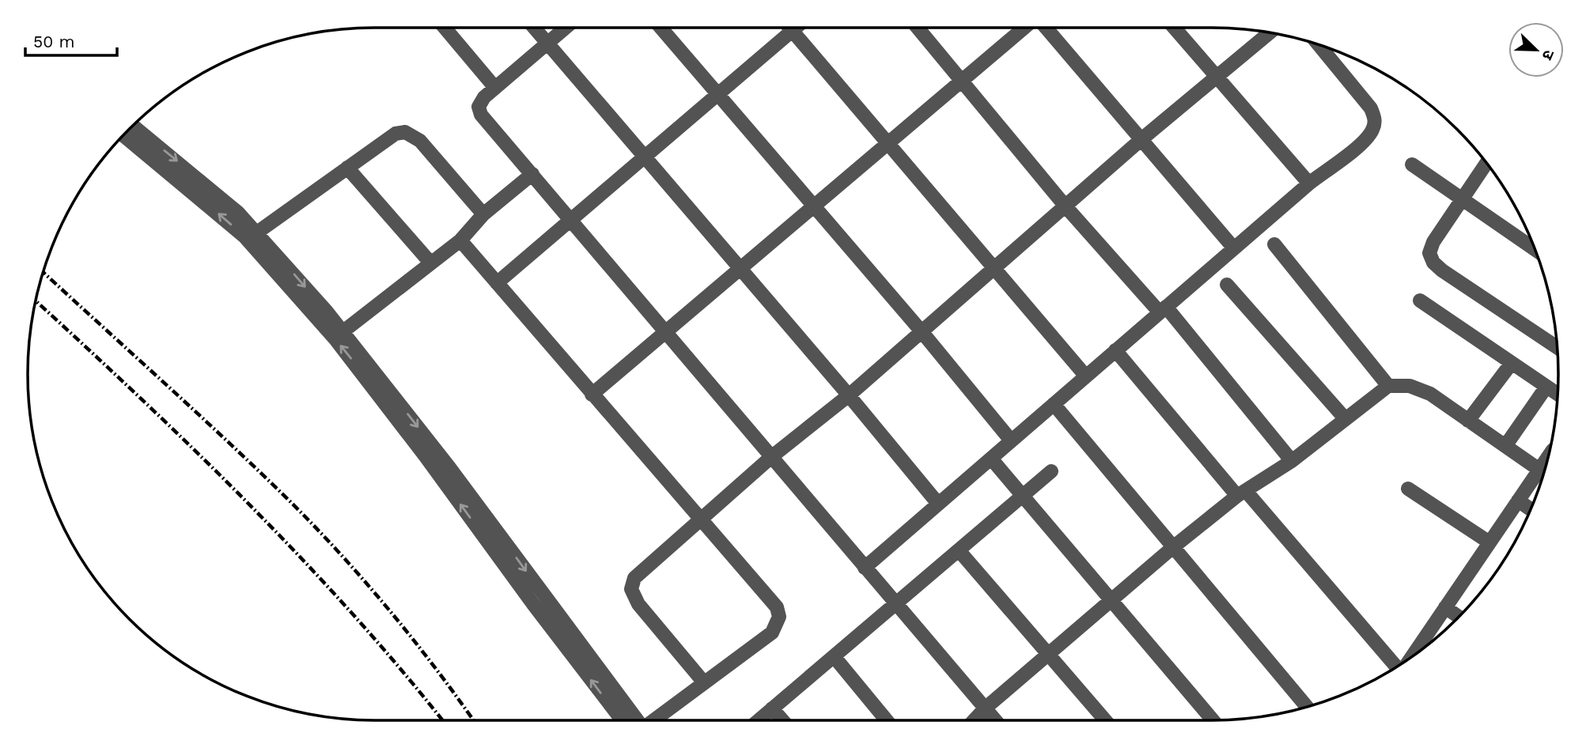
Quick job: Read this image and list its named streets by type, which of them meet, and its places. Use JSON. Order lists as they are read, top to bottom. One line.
{"scale_bar":"50 m","north":"bottom right"}
